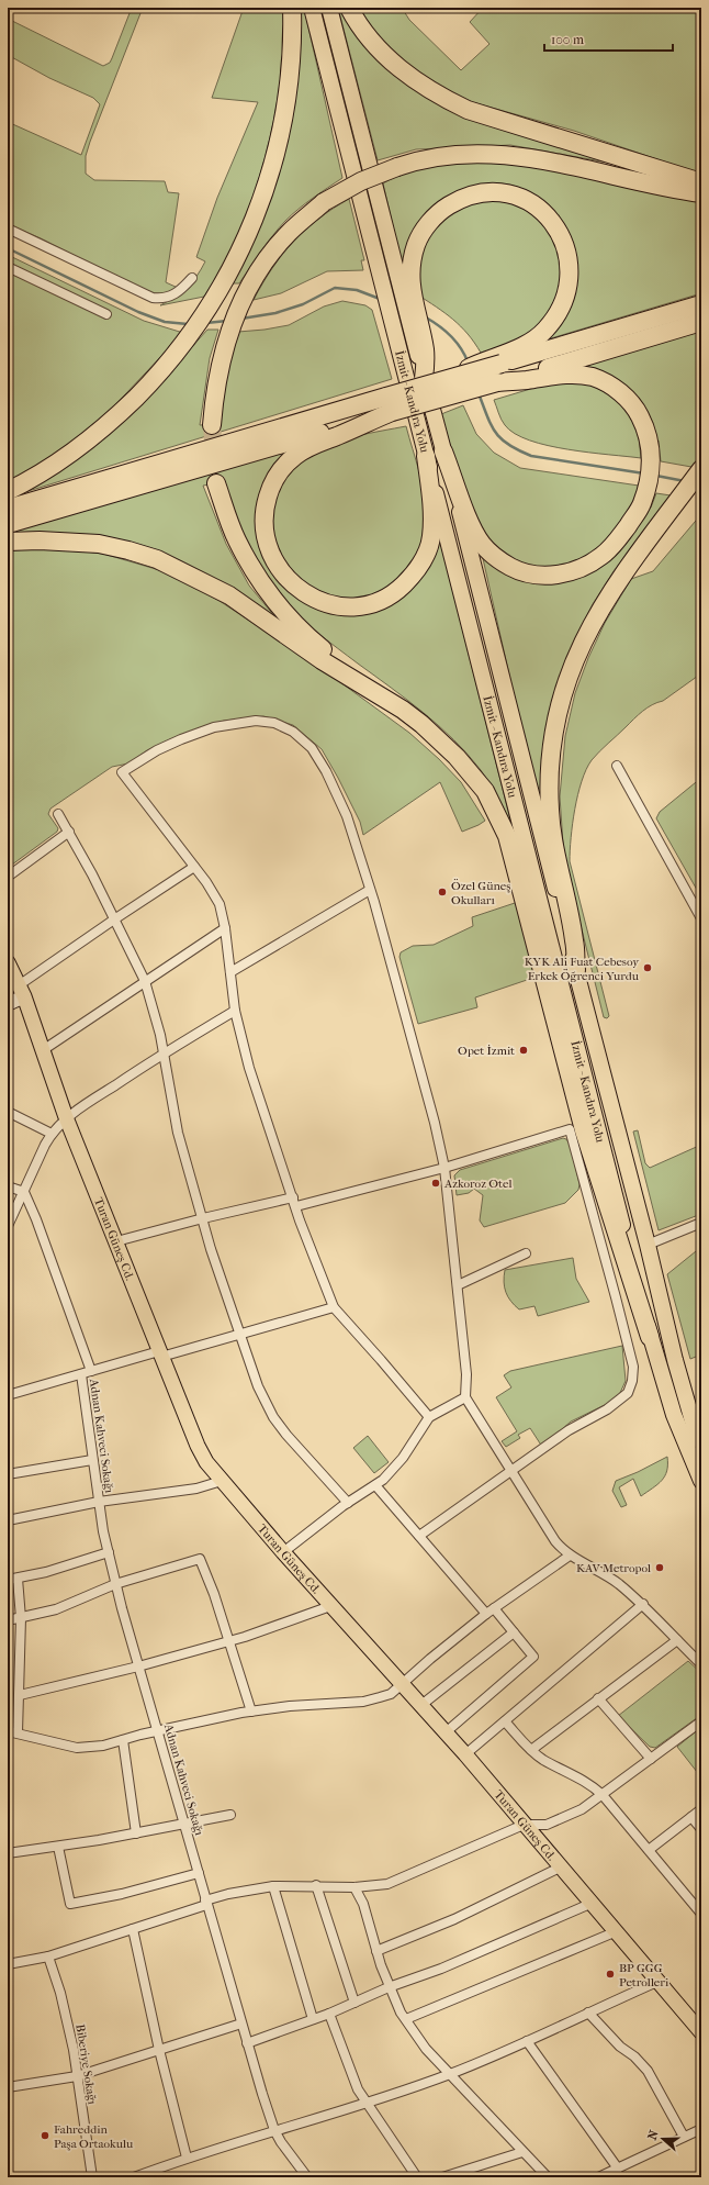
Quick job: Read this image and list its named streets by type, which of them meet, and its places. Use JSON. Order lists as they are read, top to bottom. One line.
{"streets":{"highway":["İzmit - Kandıra Yolu"],"main road":["Turan Güneş Cd."],"street":["Adnan Kahveci Sokağı","Biberiye Sokağı"]},"places":["Özel Güneş Okulları","KYK Ali Fuat Cebesoy Erkek Öğrenci Yurdu","Opet İzmit","Azkoroz Otel","KAV Metropol","BP GGG Petrolleri","Fahreddin Paşa Ortaokulu"],"scale_bar":"100 m","north":"left"}
